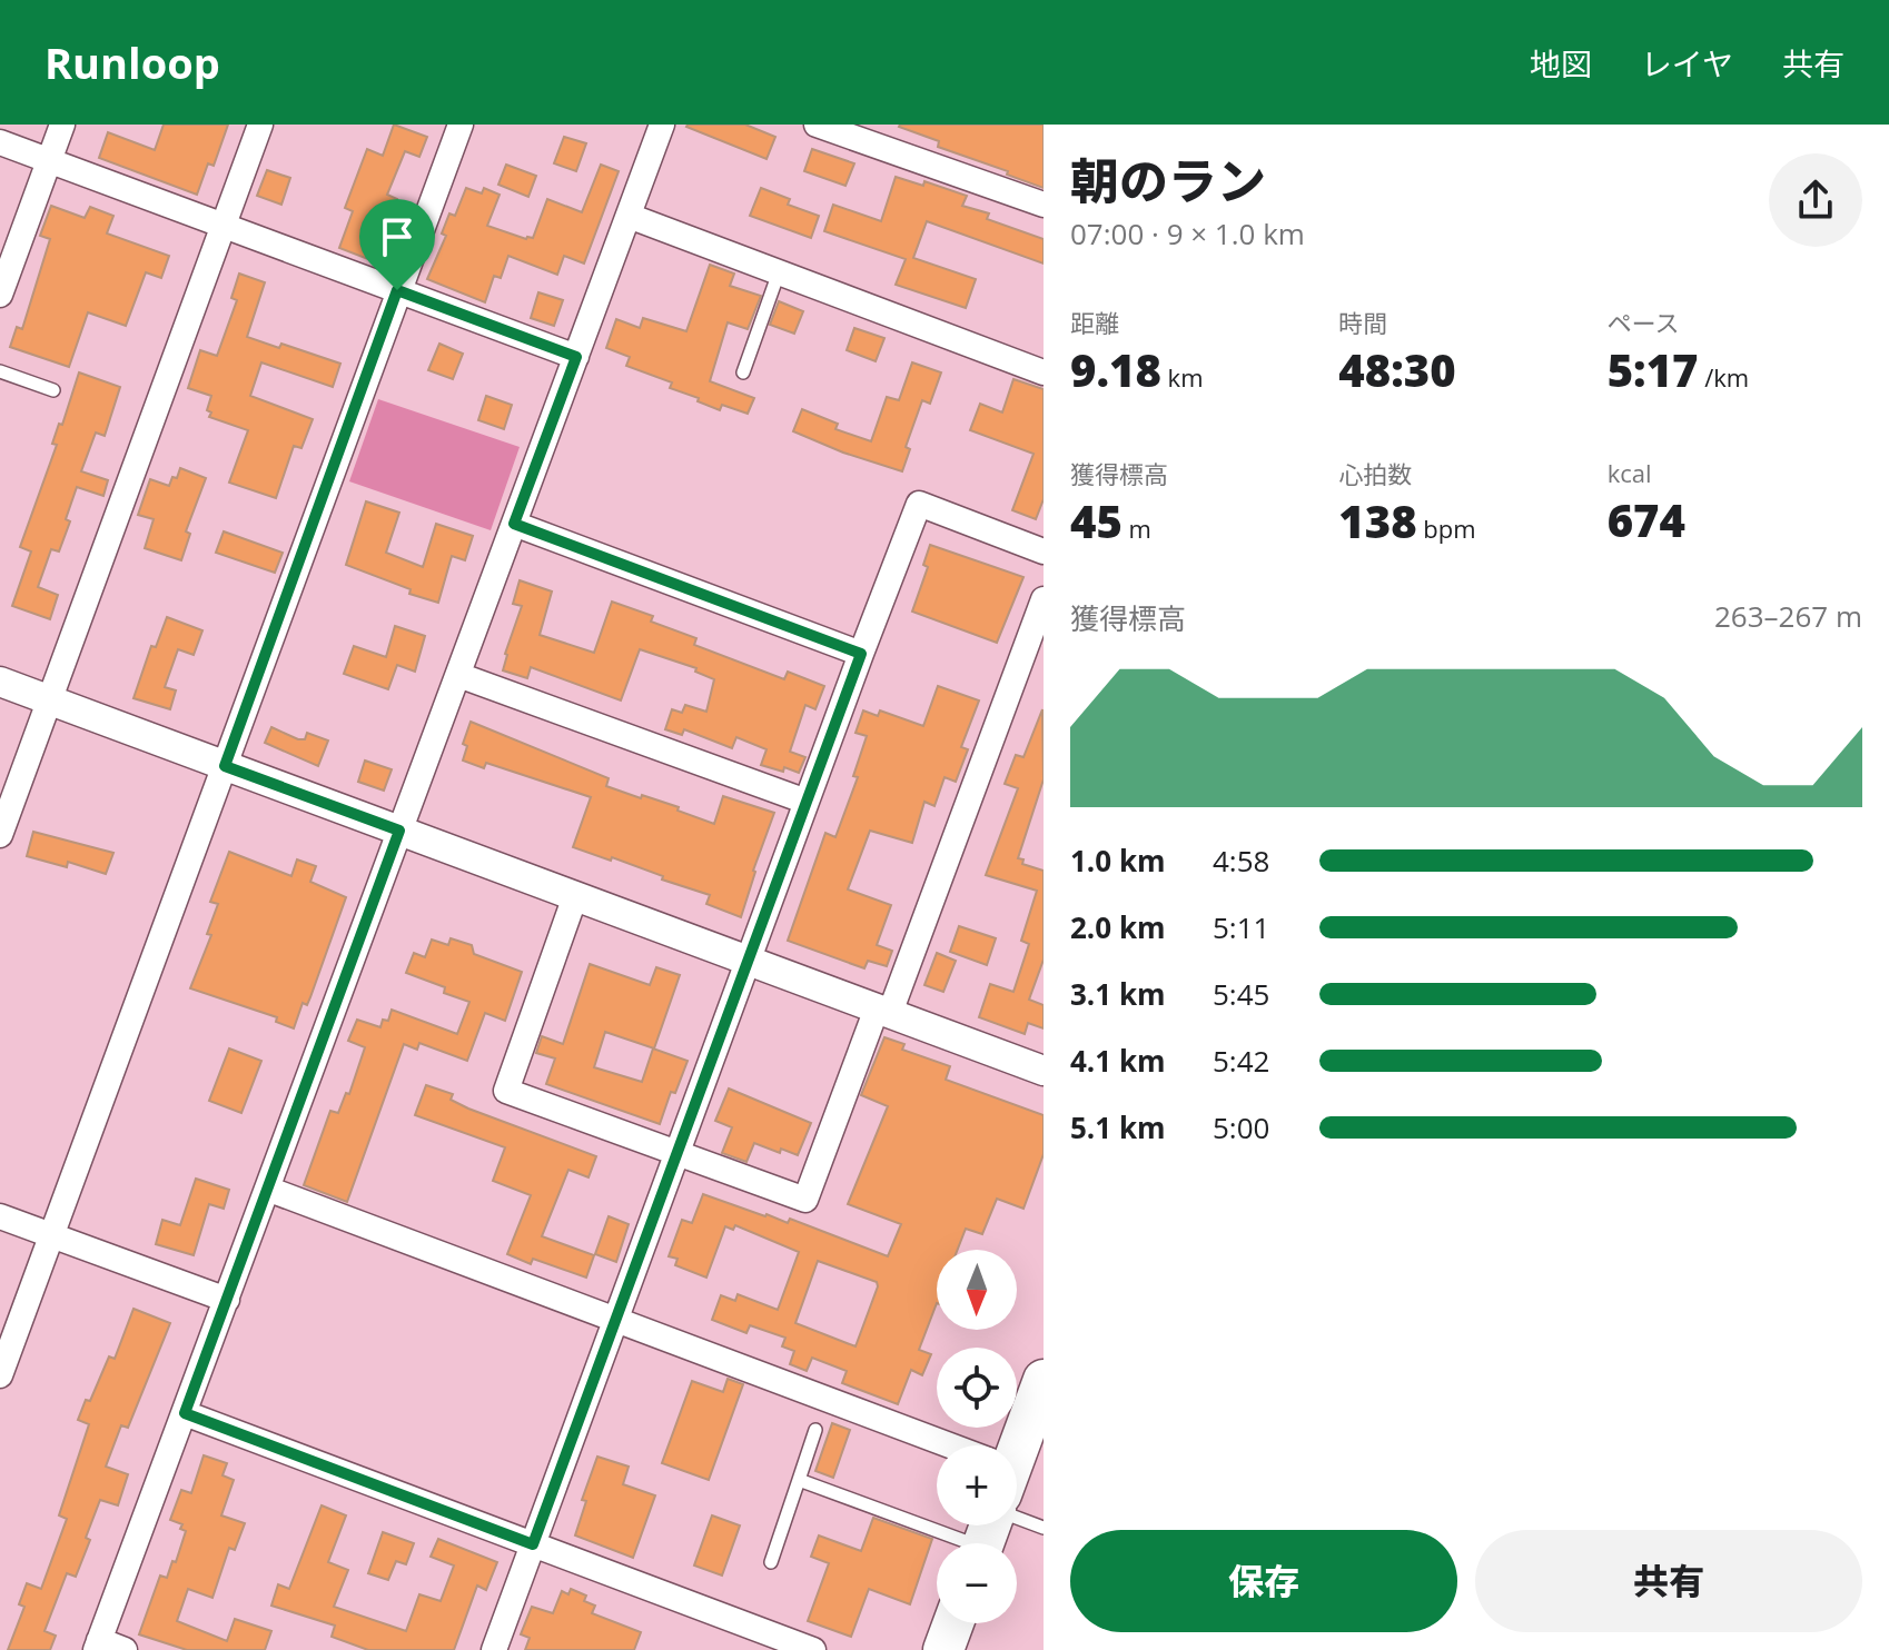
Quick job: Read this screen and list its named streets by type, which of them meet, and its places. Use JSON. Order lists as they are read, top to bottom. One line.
{"north":"bottom","page":{"header":"Runloop","nav":["地図","レイヤ","共有"],"heading":["朝のラン","07:00 · 9 × 1.0 km"],"stats":[["距離","9.18 km"],["時間","48:30"],["ペース","5:17 /km"],["獲得標高","45 m"],["心拍数","138 bpm"],["kcal","674"]],"chart":["獲得標高","263–267 m"],"list":[{"name":"1.0 km","note":"4:58"},{"name":"2.0 km","note":"5:11"},{"name":"3.1 km","note":"5:45"},{"name":"4.1 km","note":"5:42"},{"name":"5.1 km","note":"5:00"}],"map_buttons":["+","−"],"buttons":["保存","共有"]}}
